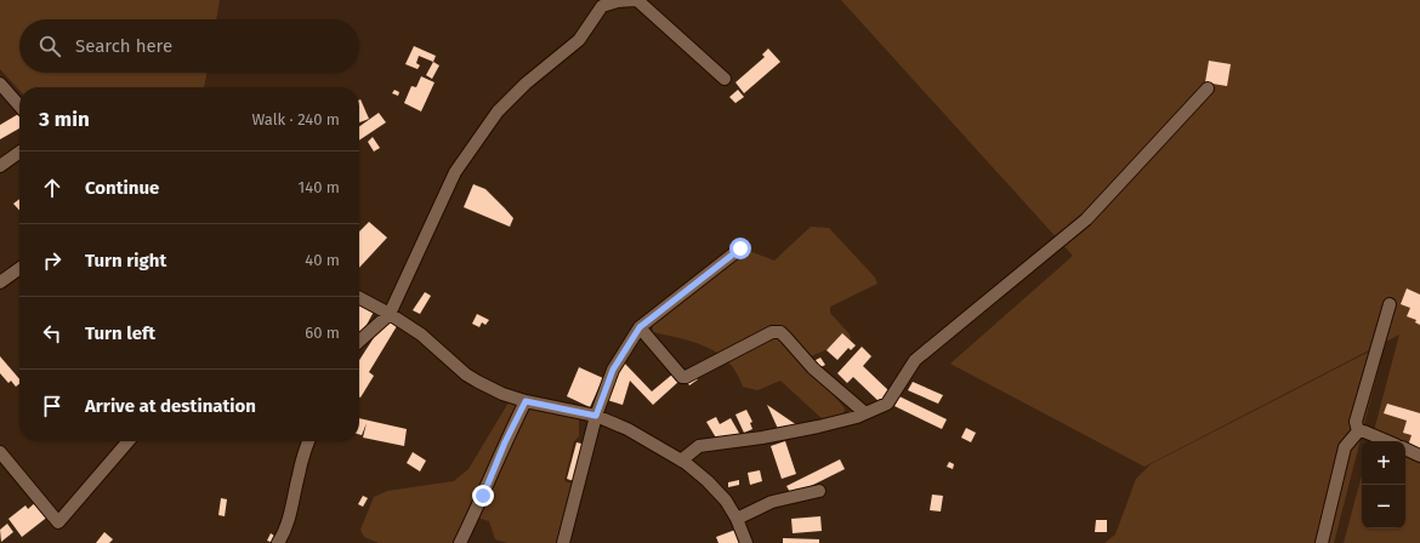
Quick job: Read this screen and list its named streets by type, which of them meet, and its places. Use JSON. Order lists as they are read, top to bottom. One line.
{"page":{"search":"Search here","heading":["3 min","Walk · 240 m"],"list":[["Continue","140 m"],["Turn right","40 m"],["Turn left","60 m"],"Arrive at destination"],"map_buttons":["+","−"]}}
